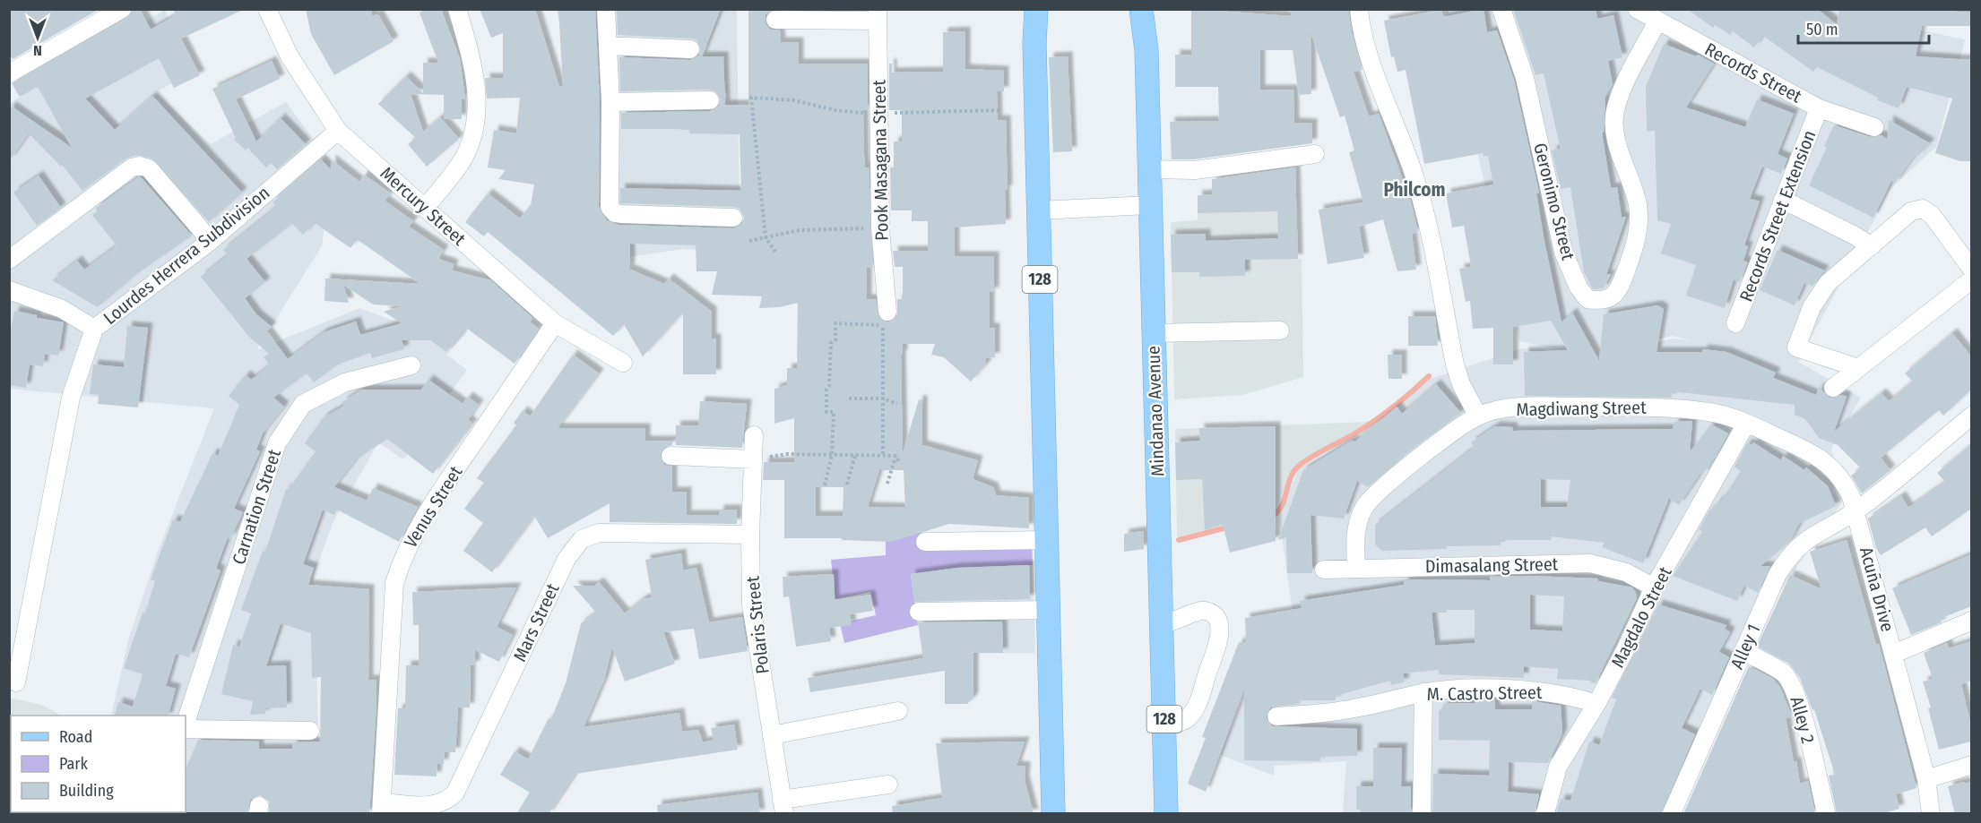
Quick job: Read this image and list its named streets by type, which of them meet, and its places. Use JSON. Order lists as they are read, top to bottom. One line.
{"streets":{"main road":["128","Mindanao Avenue"],"street":["Records Street","Pook Masagana Street","Geronimo Street","Mercury Street","Records Street Extension","Lourdes Herrera Subdivision","Magdiwang Street","Carnation Street","Venus Street","Dimasalang Street","Acuña Drive","Magdalo Street","Mars Street","Polaris Street","Alley 1","M. Castro Street","Alley 2"]},"crossings":[["Records Street","Geronimo Street"],["Records Street","Records Street Extension"],["Mercury Street","Lourdes Herrera Subdivision"],["Mercury Street","Venus Street"],["Magdiwang Street","Dimasalang Street"],["Magdiwang Street","Acuña Drive"],["Magdiwang Street","Magdalo Street"],["Magdiwang Street","Alley 1"],["Venus Street","Mars Street"],["Dimasalang Street","Magdalo Street"],["Acuña Drive","Alley 1"],["Magdalo Street","M. Castro Street"],["Mars Street","Polaris Street"],["Alley 1","Alley 2"]],"districts":["Philcom"],"legend":["Road","Park","Building"],"scale_bar":"50 m","north":"bottom"}
